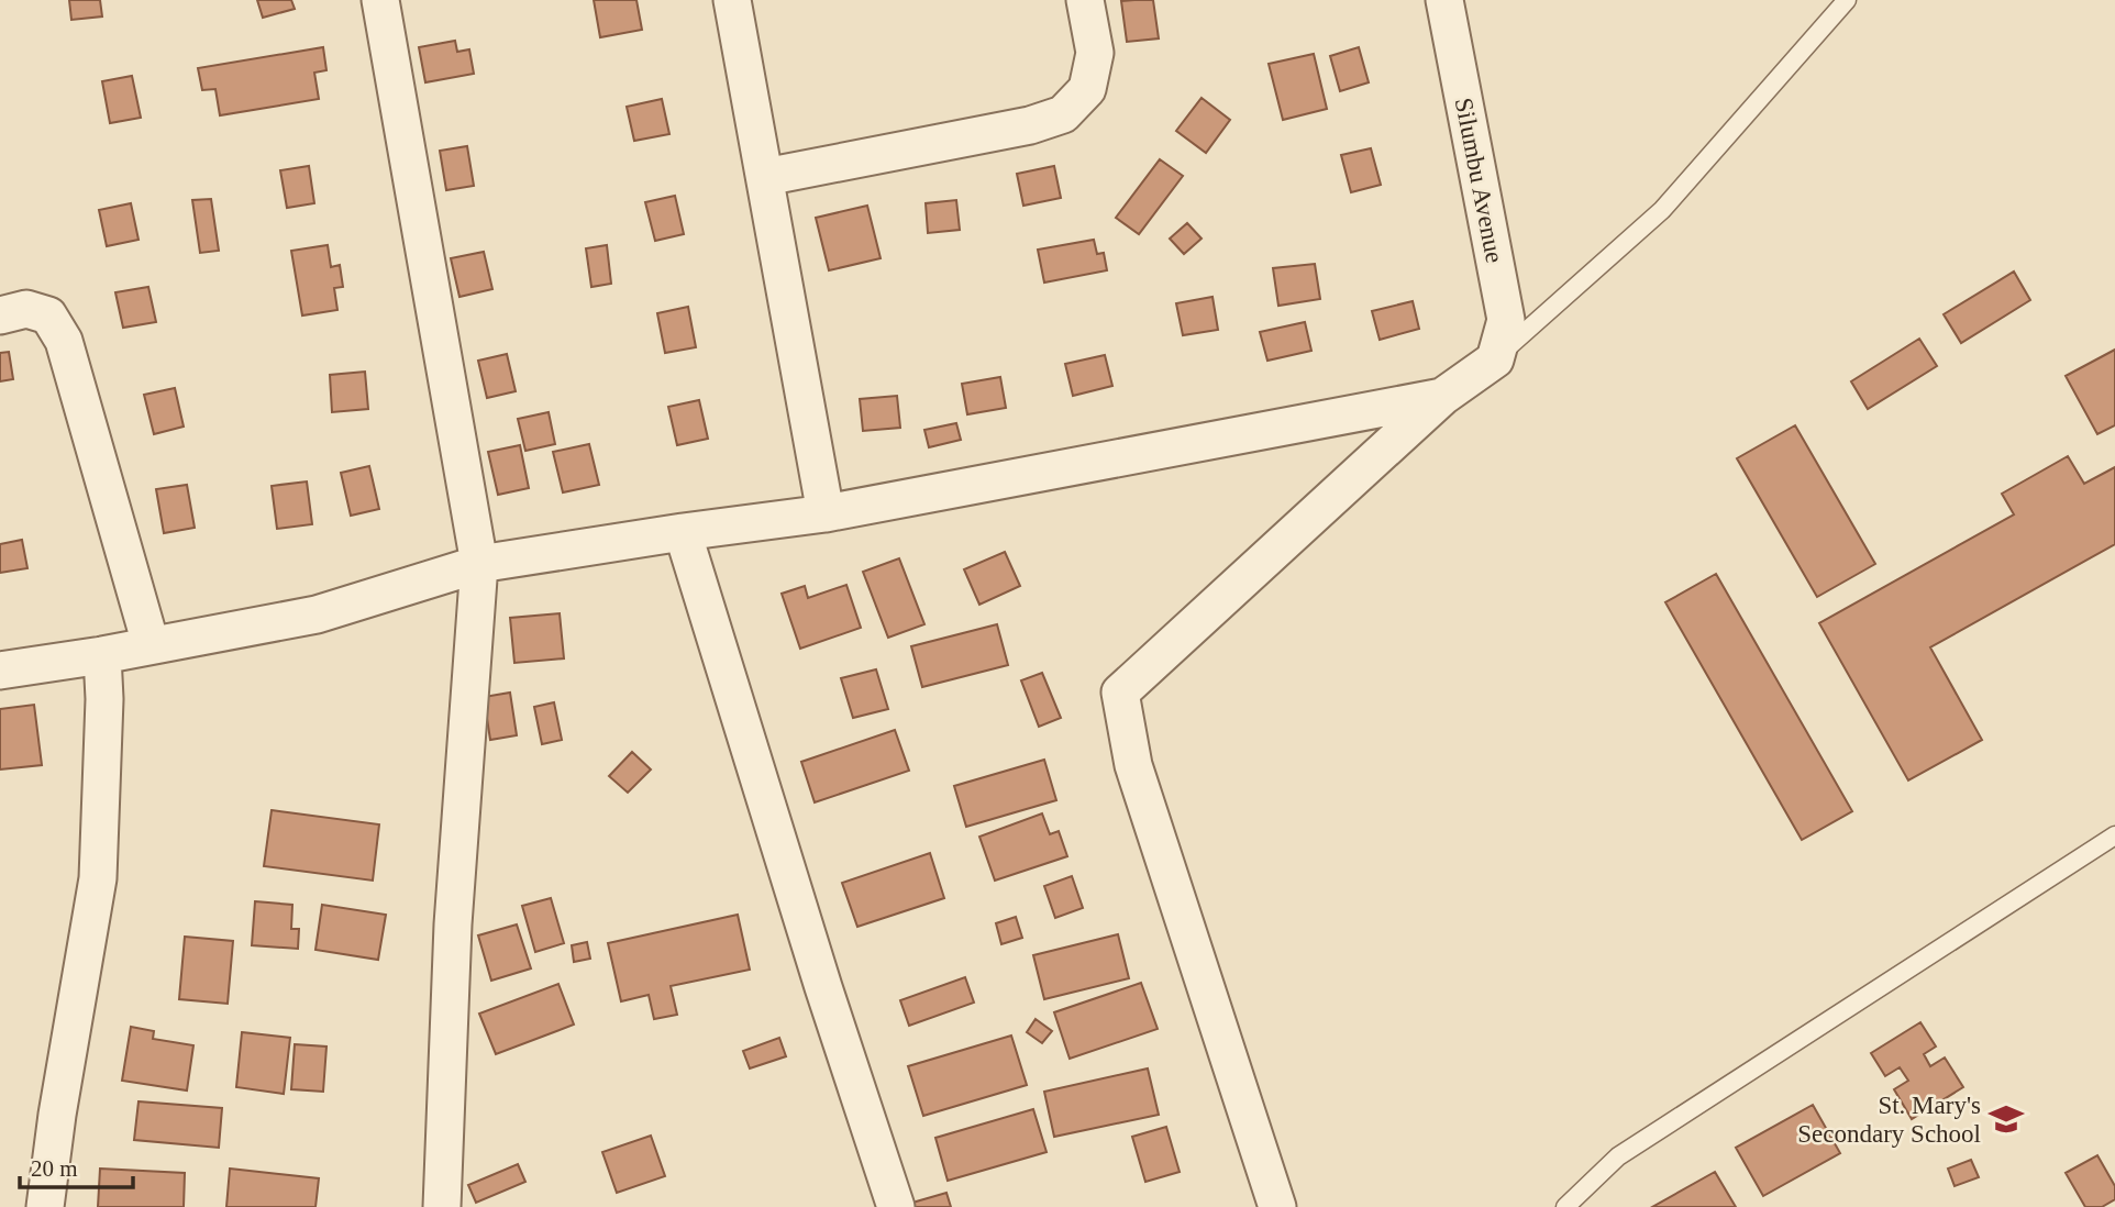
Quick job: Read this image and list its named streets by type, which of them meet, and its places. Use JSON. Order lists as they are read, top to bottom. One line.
{"streets":{"street":["Silumbu Avenue"]},"places":{"school or university":["St. Mary's Secondary School"]},"scale_bar":"20 m"}
